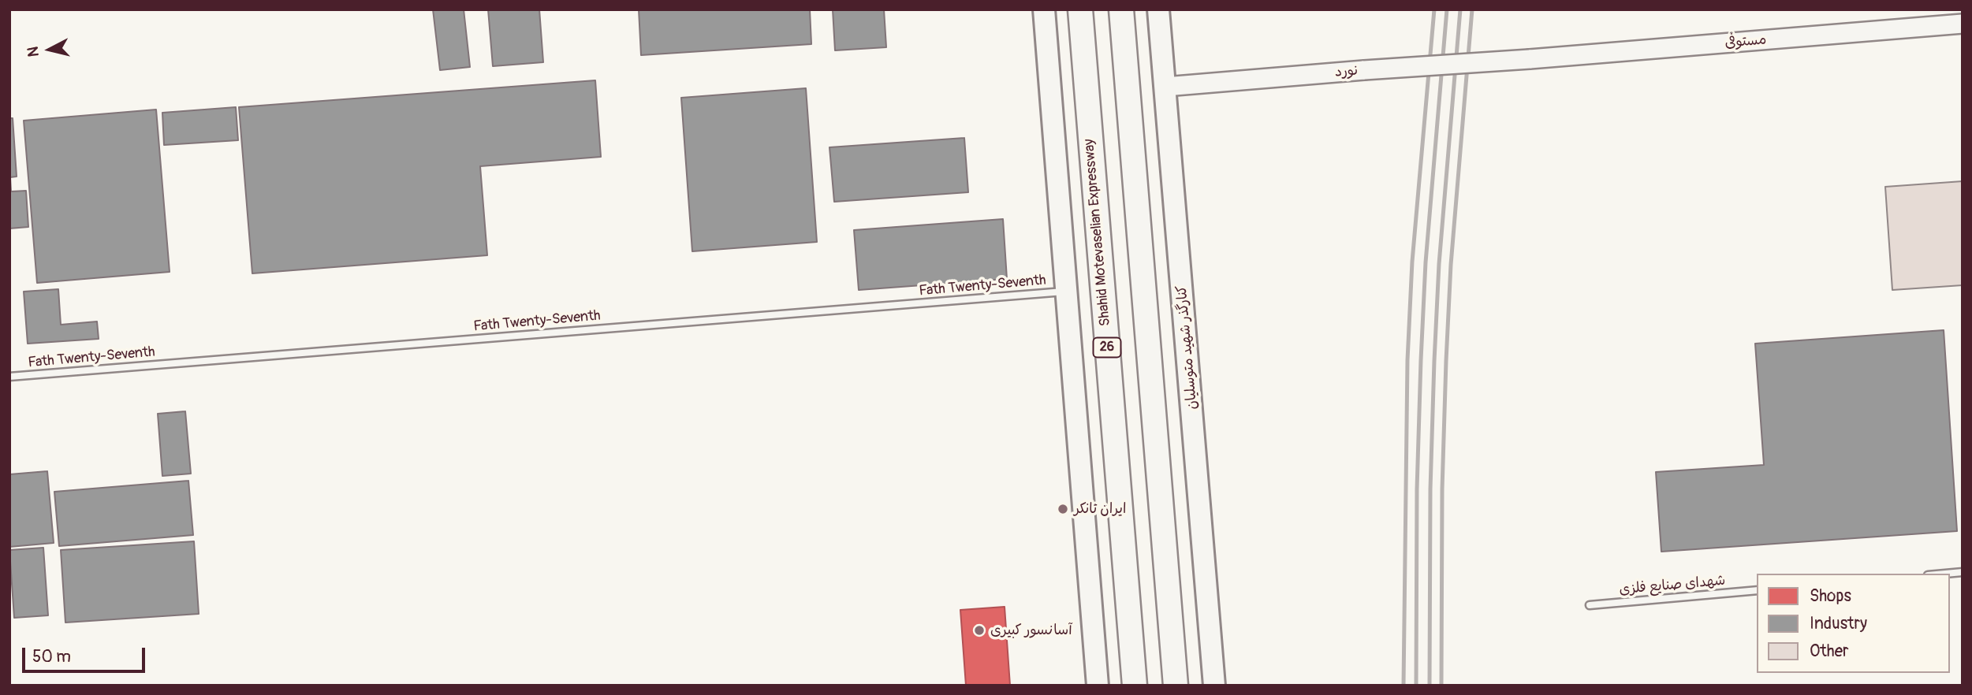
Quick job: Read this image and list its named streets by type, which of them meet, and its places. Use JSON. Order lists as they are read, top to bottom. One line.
{"streets":{"highway":["Shahid Motevaselian Expressway","26"],"main road":["کنارگذر شهید متوسلیان"],"street":["مستوفی","نورد"],"lane":["Fath Twenty-Seventh","شهدای صنایع فلزی"]},"crossings":[["مستوفی","نورد"],["نورد","کنارگذر شهید متوسلیان"]],"places":["ایران تانکر","آسانسور کبیری"],"legend":["Shops","Industry","Other"],"scale_bar":"50 m","north":"left"}
